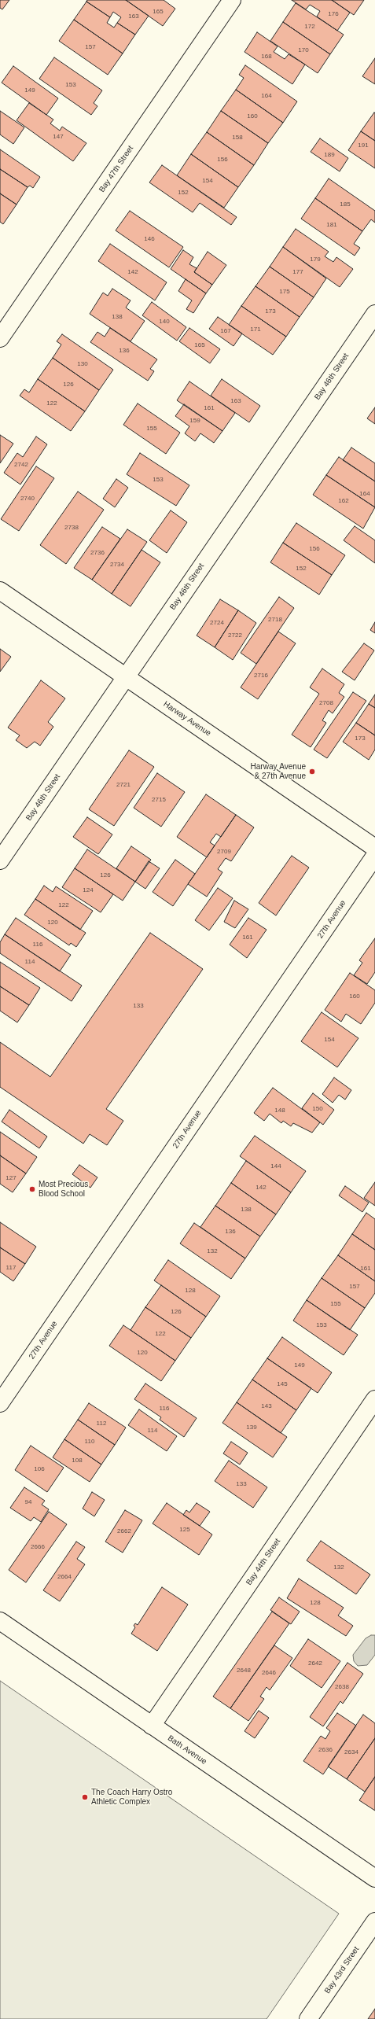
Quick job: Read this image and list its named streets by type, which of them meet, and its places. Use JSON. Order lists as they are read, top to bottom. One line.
{"streets":{"street":["Bay 47th Street","Bay 46th Street","Harway Avenue","27th Avenue","Bay 44th Street","Bath Avenue","Bay 43rd Street"]},"crossings":[["Bay 46th Street","Harway Avenue"],["Bay 44th Street","Bath Avenue"]],"places":["Harway Avenue & 27th Avenue","Most Precious Blood School","The Coach Harry Ostro Athletic Complex"],"house_numbers":["165","176","163","172","157","170","168","153","149","164","160","147","158","191","189","156","154","152","185","181","146","179","142","177","175","173","138","140","171","167","165","136","130","126","163","122","161","159","155","2742","153","164","2740","162","2738","156","2736","2734","152","2718","2724","2722","2716","2708","173","2721","2715","2709","126","124","122","120","161","116","114","160","133","154","150","148","144","127","142","138","136","132","117","161","157","128","155","126","153","122","120","149","145","143","116","112","139","114","110","108","106","133","94","125","2662","2666","132","2664","128","2642","2648","2646","2638","2636","2634"]}
